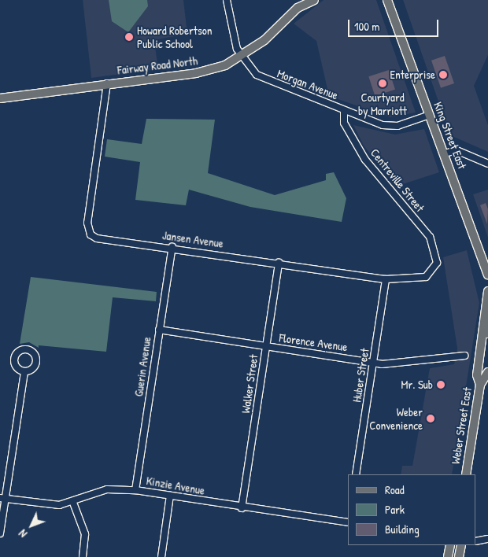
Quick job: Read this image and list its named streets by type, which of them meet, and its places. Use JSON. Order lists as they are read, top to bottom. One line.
{"streets":{"main road":["Fairway Road North","King Street East","Weber Street East"],"street":["Morgan Avenue","Centreville Street","Jansen Avenue","Florence Avenue","Guerin Avenue","Huber Street","Walker Street","Kinzie Avenue"]},"crossings":[["Fairway Road North","Morgan Avenue"],["Fairway Road North","Jansen Avenue"],["Morgan Avenue","King Street East"],["Morgan Avenue","Centreville Street"],["Centreville Street","Jansen Avenue"],["Jansen Avenue","Guerin Avenue"],["Jansen Avenue","Huber Street"],["Jansen Avenue","Walker Street"],["Florence Avenue","Guerin Avenue"],["Florence Avenue","Huber Street"],["Florence Avenue","Walker Street"],["Guerin Avenue","Kinzie Avenue"],["Walker Street","Kinzie Avenue"]],"places":["Howard Robertson Public School","Enterprise","Courtyard by Marriott","Mr. Sub","Weber Convenience"],"legend":["Road","Park","Building"],"scale_bar":"100 m","north":"bottom left"}
